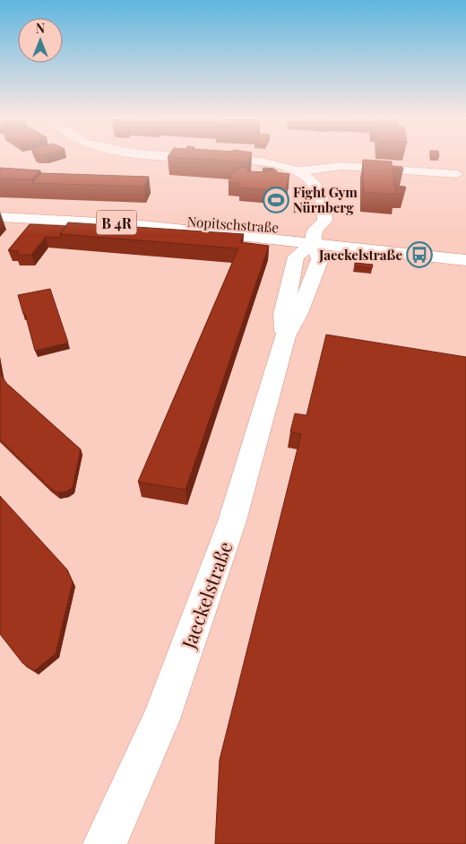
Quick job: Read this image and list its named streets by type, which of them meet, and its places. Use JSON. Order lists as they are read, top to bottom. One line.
{"streets":{"street":["B 4R","Nopitschstraße","Jaeckelstraße"]},"crossings":[["Nopitschstraße","Jaeckelstraße"]],"places":{"sports":["Fight Gym Nürnberg"],"bus stop":["Jaeckelstraße"]},"north":"top"}
